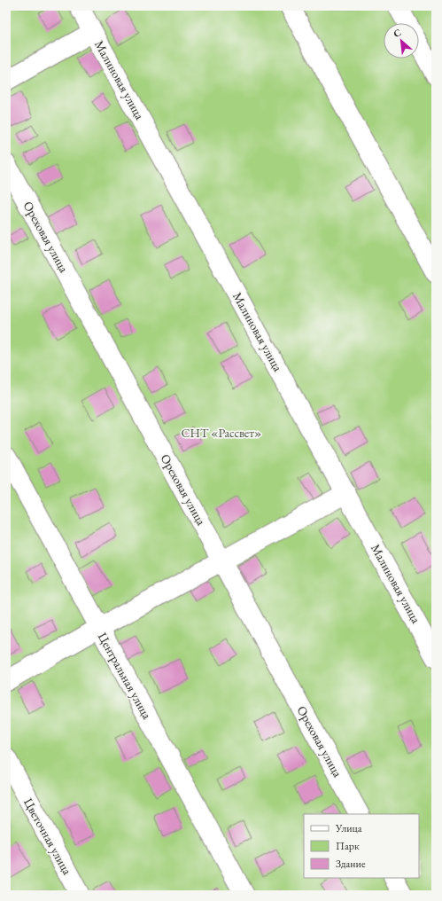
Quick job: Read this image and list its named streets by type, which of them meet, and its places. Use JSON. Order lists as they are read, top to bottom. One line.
{"streets":{"street":["Малиновая улица","Ореховая улица","Центральная улица","Цветочная улица"]},"parks":["СНТ «Рассвет»"],"legend":["Улица","Парк","Здание"],"north":"top left"}
